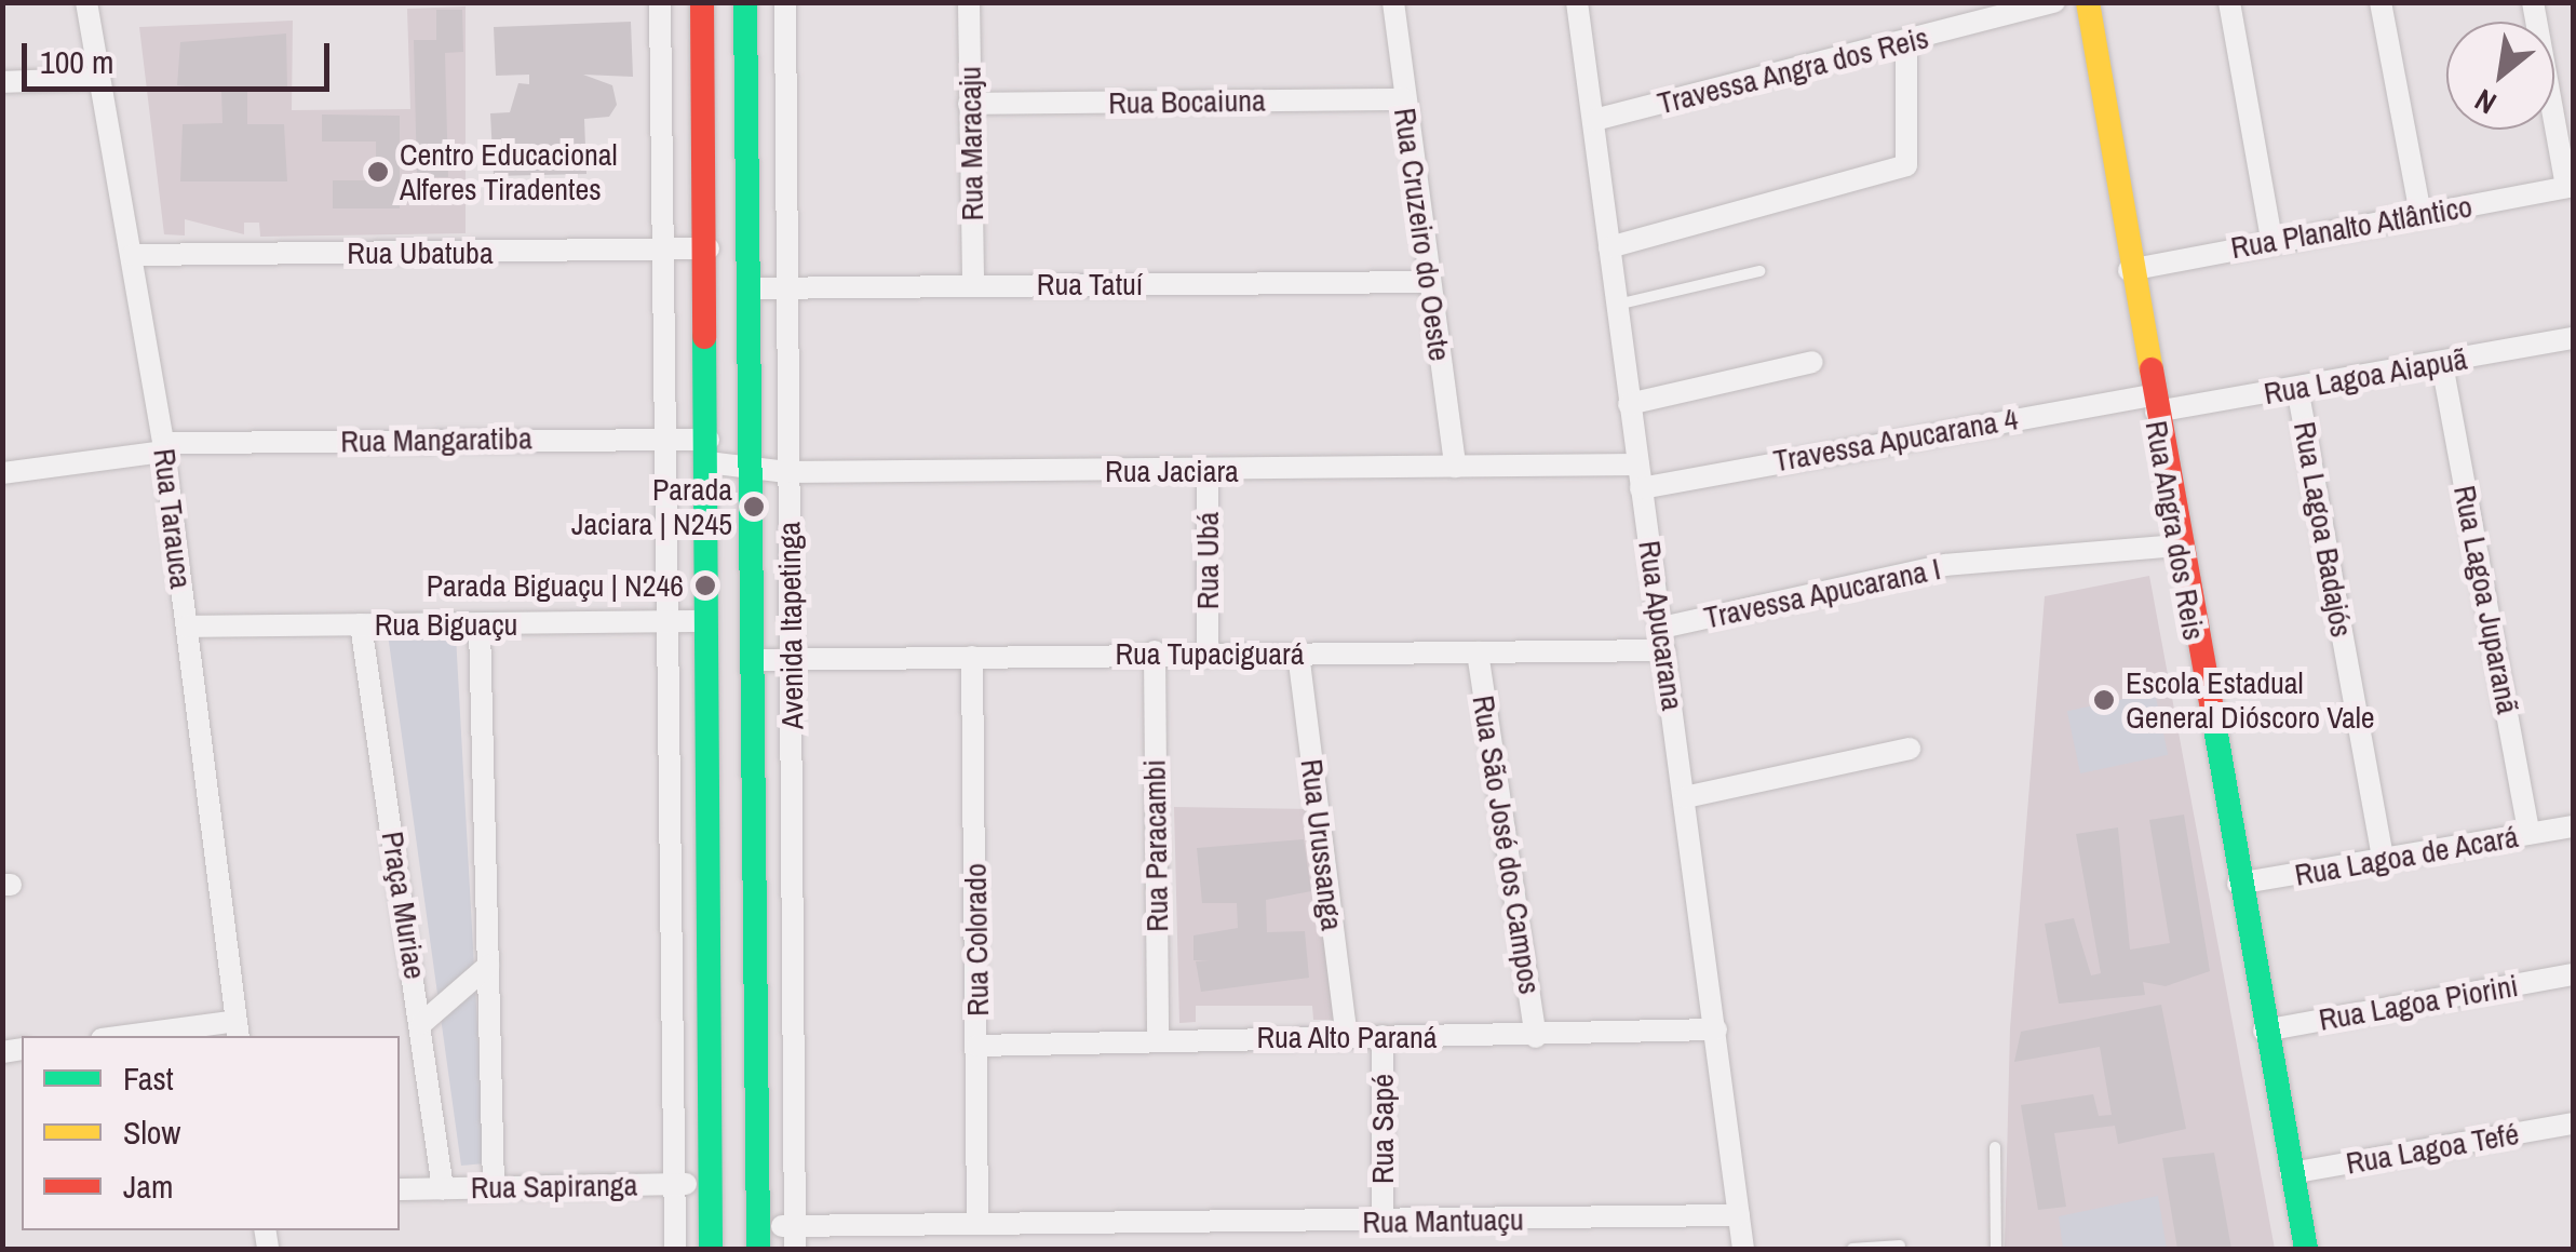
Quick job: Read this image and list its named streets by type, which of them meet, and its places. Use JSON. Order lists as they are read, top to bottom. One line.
{"streets":{"main road":["Rua Angra dos Reis","Avenida Itapetinga"],"street":["Travessa Angra dos Reis","Rua Bocaiuna","Rua Maracaju","Rua Planalto Atlântico","Rua Cruzeiro do Oeste","Rua Ubatuba","Rua Tatuí","Rua Lagoa Aiapuã","Rua Mangaratiba","Travessa Apucarana 4","Rua Jaciara","Rua Tarauca","Rua Lagoa Badajós","Rua Ubá","Travessa Apucarana I","Rua Lagoa Juparanã","Rua Biguaçu","Rua Apucarana","Rua Tupaciguará","Rua Urussanga","Rua São José dos Campos","Rua Paracambi","Rua Lagoa de Acará","Praça Muriae","Rua Colorado","Rua Lagoa Piorini","Rua Alto Paraná","Rua Sapé","Rua Lagoa Tefé","Rua Sapiranga","Rua Mantuaçu"]},"crossings":[["Travessa Angra dos Reis","Rua Apucarana"],["Rua Bocaiuna","Rua Maracaju"],["Rua Bocaiuna","Rua Cruzeiro do Oeste"],["Rua Maracaju","Rua Tatuí"],["Rua Planalto Atlântico","Rua Angra dos Reis"],["Rua Cruzeiro do Oeste","Rua Tatuí"],["Rua Cruzeiro do Oeste","Rua Jaciara"],["Rua Ubatuba","Rua Tarauca"],["Rua Tatuí","Avenida Itapetinga"],["Rua Lagoa Aiapuã","Travessa Apucarana 4"],["Rua Lagoa Aiapuã","Rua Lagoa Badajós"],["Rua Lagoa Aiapuã","Rua Angra dos Reis"],["Rua Lagoa Aiapuã","Rua Lagoa Juparanã"],["Rua Mangaratiba","Rua Jaciara"],["Rua Mangaratiba","Rua Tarauca"],["Travessa Apucarana 4","Rua Angra dos Reis"],["Travessa Apucarana 4","Rua Apucarana"],["Rua Jaciara","Rua Ubá"],["Rua Jaciara","Avenida Itapetinga"],["Rua Jaciara","Rua Apucarana"],["Rua Tarauca","Rua Biguaçu"],["Rua Lagoa Badajós","Rua Lagoa de Acará"],["Rua Angra dos Reis","Travessa Apucarana I"],["Rua Angra dos Reis","Rua Lagoa de Acará"],["Rua Angra dos Reis","Rua Lagoa Piorini"],["Rua Angra dos Reis","Rua Lagoa Tefé"],["Rua Ubá","Rua Tupaciguará"],["Travessa Apucarana I","Rua Apucarana"],["Travessa Apucarana I","Rua Tupaciguará"],["Rua Lagoa Juparanã","Rua Lagoa de Acará"],["Rua Biguaçu","Praça Muriae"],["Avenida Itapetinga","Rua Tupaciguará"],["Avenida Itapetinga","Rua Mantuaçu"],["Rua Apucarana","Rua Tupaciguará"],["Rua Apucarana","Rua Alto Paraná"],["Rua Apucarana","Rua Mantuaçu"],["Rua Tupaciguará","Rua Urussanga"],["Rua Tupaciguará","Rua São José dos Campos"],["Rua Tupaciguará","Rua Paracambi"],["Rua Tupaciguará","Rua Colorado"],["Rua Urussanga","Rua Alto Paraná"],["Rua São José dos Campos","Rua Alto Paraná"],["Rua Paracambi","Rua Alto Paraná"],["Praça Muriae","Rua Sapiranga"],["Rua Colorado","Rua Alto Paraná"],["Rua Colorado","Rua Mantuaçu"],["Rua Alto Paraná","Rua Sapé"],["Rua Sapé","Rua Mantuaçu"]],"places":["Centro Educacional Alferes Tiradentes","Parada Jaciara | N245","Parada Biguaçu | N246","Escola Estadual General Dióscoro Vale"],"legend":["Fast","Slow","Jam"],"scale_bar":"100 m","north":"bottom left"}
